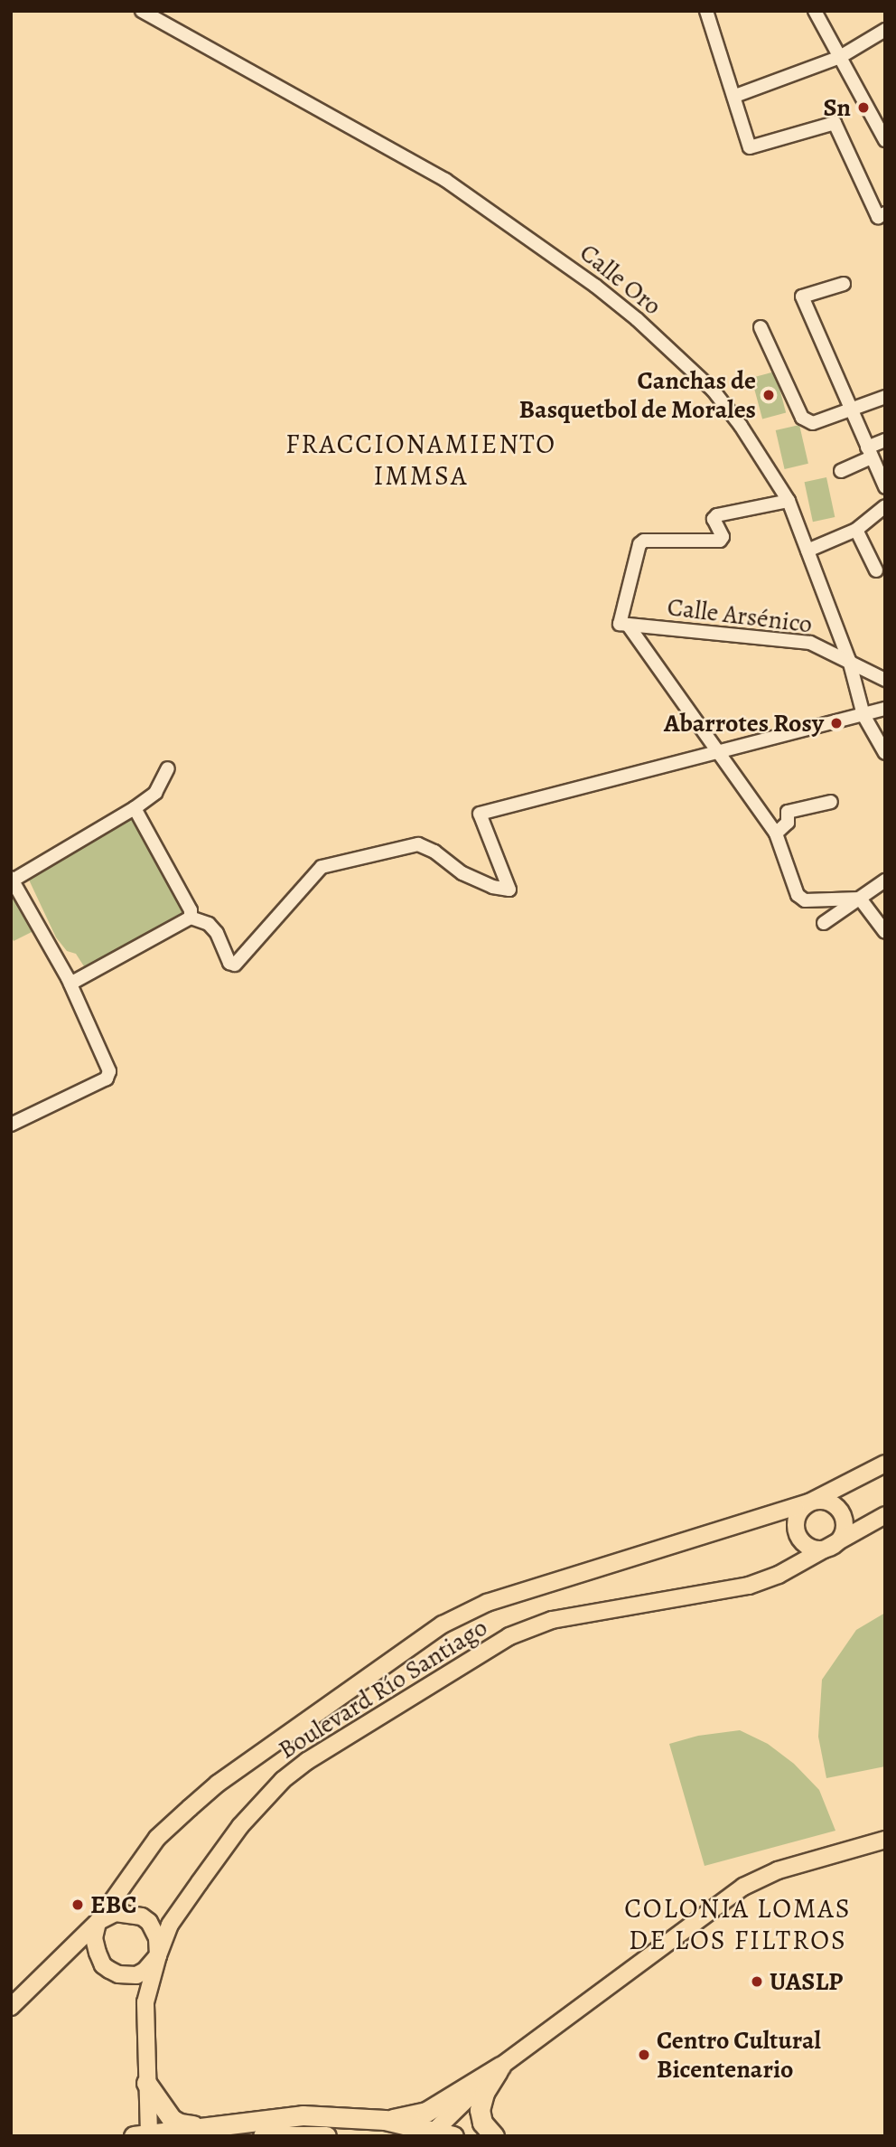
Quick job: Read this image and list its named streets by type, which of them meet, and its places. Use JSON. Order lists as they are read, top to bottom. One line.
{"streets":{"main road":["Boulevard Río Santiago"],"street":["Calle Oro","Calle Arsénico"]},"crossings":[["Calle Oro","Calle Arsénico"]],"districts":["FRACCIONAMIENTO IMMSA","COLONIA LOMAS DE LOS FILTROS"],"places":["Sn","Canchas de Basquetbol de Morales","Abarrotes Rosy","EBC","UASLP","Centro Cultural Bicentenario"]}
